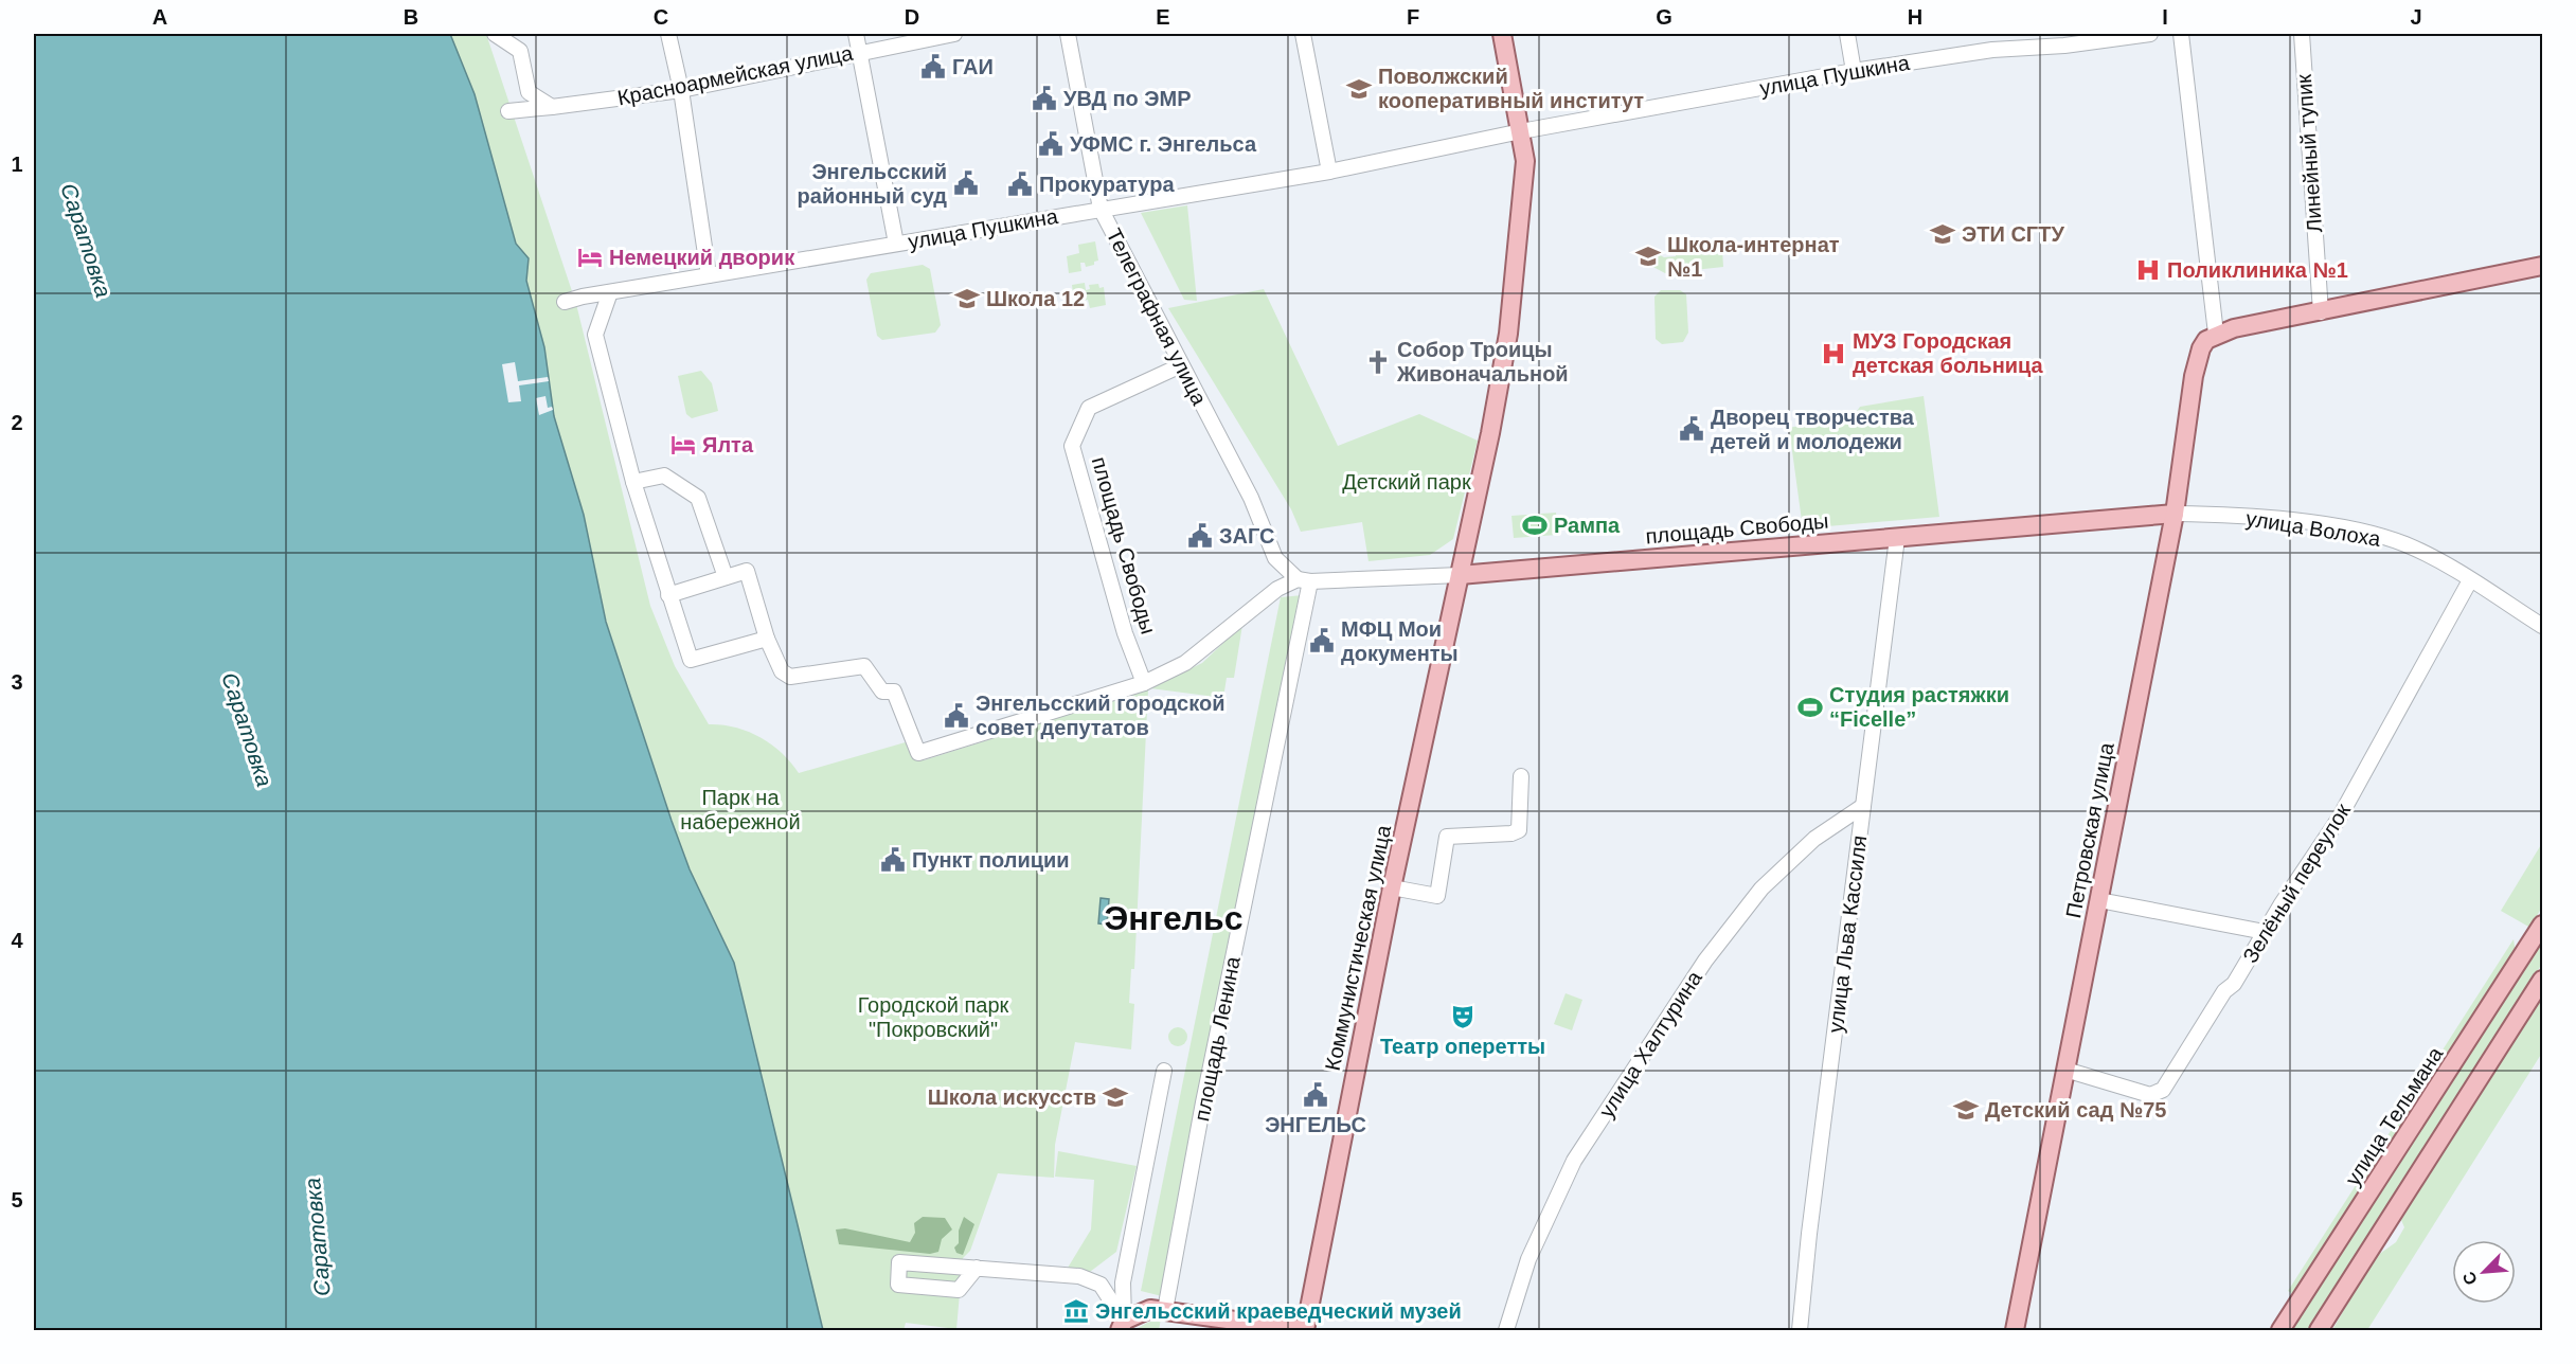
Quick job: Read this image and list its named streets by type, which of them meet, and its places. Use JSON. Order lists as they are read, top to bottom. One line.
{"streets":{"main road":["площадь Свободы","Петровская улица","Коммунистическая улица","улица Тельмана"],"street":["Красноармейская улица","улица Пушкина","Линейный тупик","Телеграфная улица","улица Волоха","Зелёный переулок","улица Льва Кассиля","площадь Ленина","улица Халтурина"]},"crossings":[["улица Пушкина","Телеграфная улица"],["улица Пушкина","Коммунистическая улица"],["Телеграфная улица","площадь Свободы"],["Телеграфная улица","площадь Ленина"],["площадь Свободы","улица Волоха"],["площадь Свободы","Петровская улица"],["площадь Свободы","улица Льва Кассиля"],["площадь Свободы","Коммунистическая улица"],["площадь Свободы","площадь Ленина"],["улица Волоха","Петровская улица"],["улица Волоха","Зелёный переулок"],["Петровская улица","Зелёный переулок"],["улица Льва Кассиля","улица Халтурина"]],"districts":["Энгельс"],"water":["Саратовка"],"parks":["Детский парк","Парк на набережной","Городской парк \"Покровский\""],"places":{"public building":["ГАИ","УВД по ЭМР","УФМС г. Энгельса","Энгельсский районный суд","Прокуратура","Дворец творчества детей и молодежи","ЗАГС","МФЦ Мои документы","Энгельсский городской совет депутатов","Пункт полиции","ЭНГЕЛЬС"],"school or university":["Поволжский кооперативный институт","ЭТИ СГТУ","Школа-интернат №1","Школа 12","Школа искусств","Детский сад №75"],"hotel":["Немецкий дворик","Ялта"],"hospital":["Поликлиника №1","МУЗ Городская детская больница"],"church":["Собор Троицы Живоначальной"],"sports":["Рампа","Студия растяжки “Ficelle”"],"theatre":["Театр оперетты"],"museum":["Энгельсский краеведческий музей"]},"north":"bottom left","grid":{"columns":["A","B","C","D","E","F","G","H","I","J"],"rows":["1","2","3","4","5"]}}
